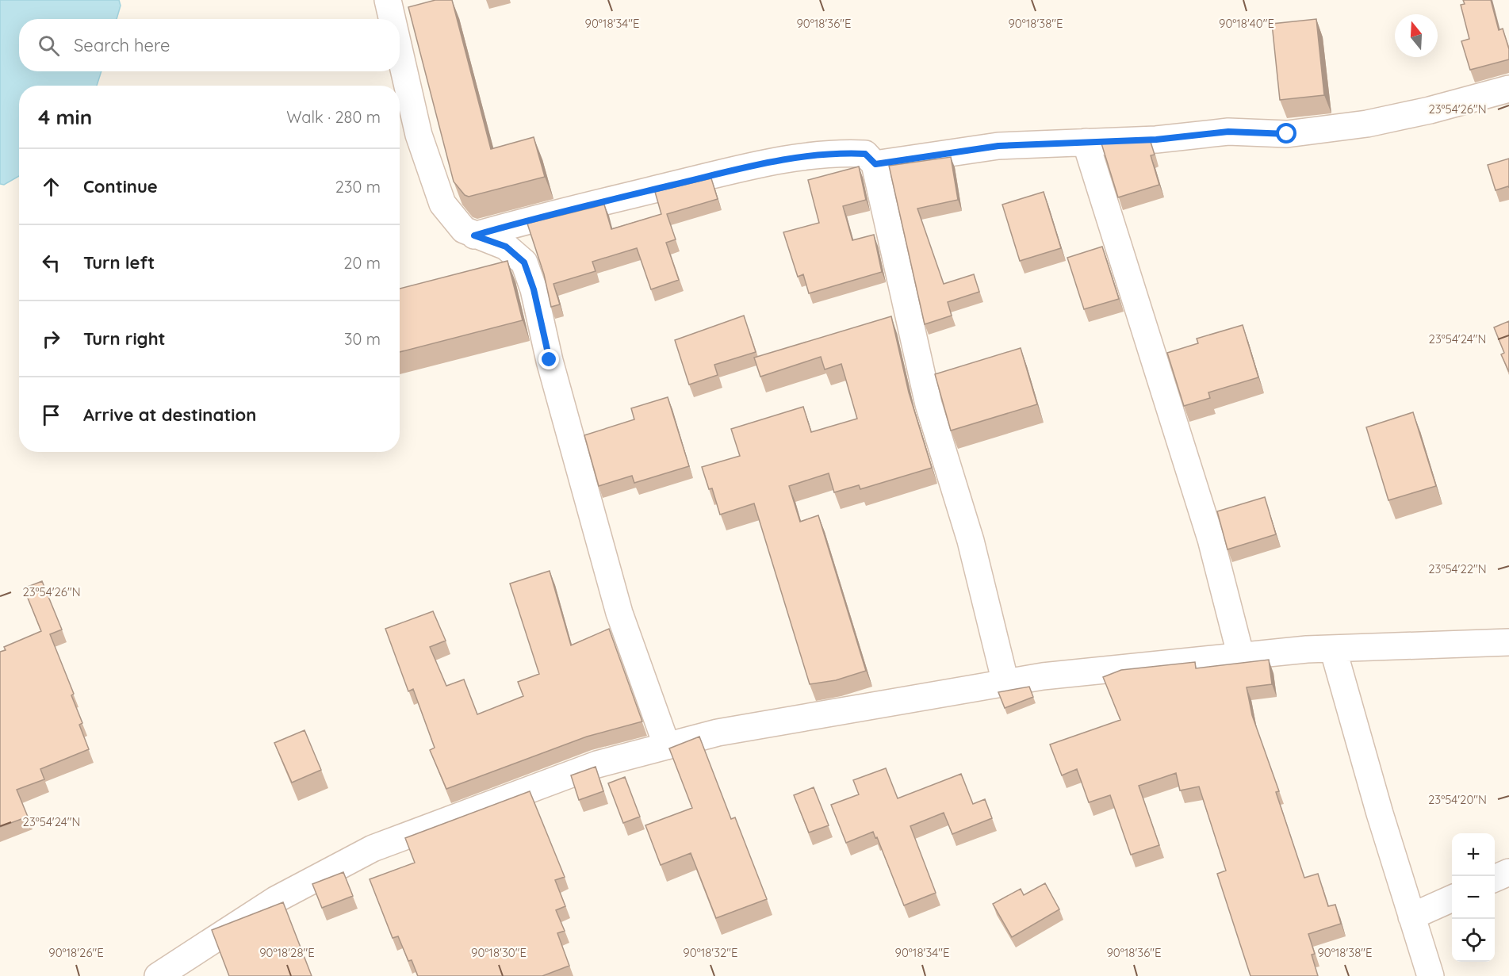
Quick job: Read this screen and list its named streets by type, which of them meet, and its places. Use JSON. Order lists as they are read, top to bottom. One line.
{"north":"top","page":{"search":"Search here","heading":["4 min","Walk · 280 m"],"list":[["Continue","230 m"],["Turn left","20 m"],["Turn right","30 m"],"Arrive at destination"],"map_buttons":["+","−"]},"coordinates":["90°18'34\"E","90°18'36\"E","90°18'38\"E","90°18'40\"E","23°54'26\"N","23°54'24\"N","23°54'22\"N","23°54'20\"N","90°18'26\"E","90°18'28\"E","90°18'30\"E","90°18'32\"E"]}
